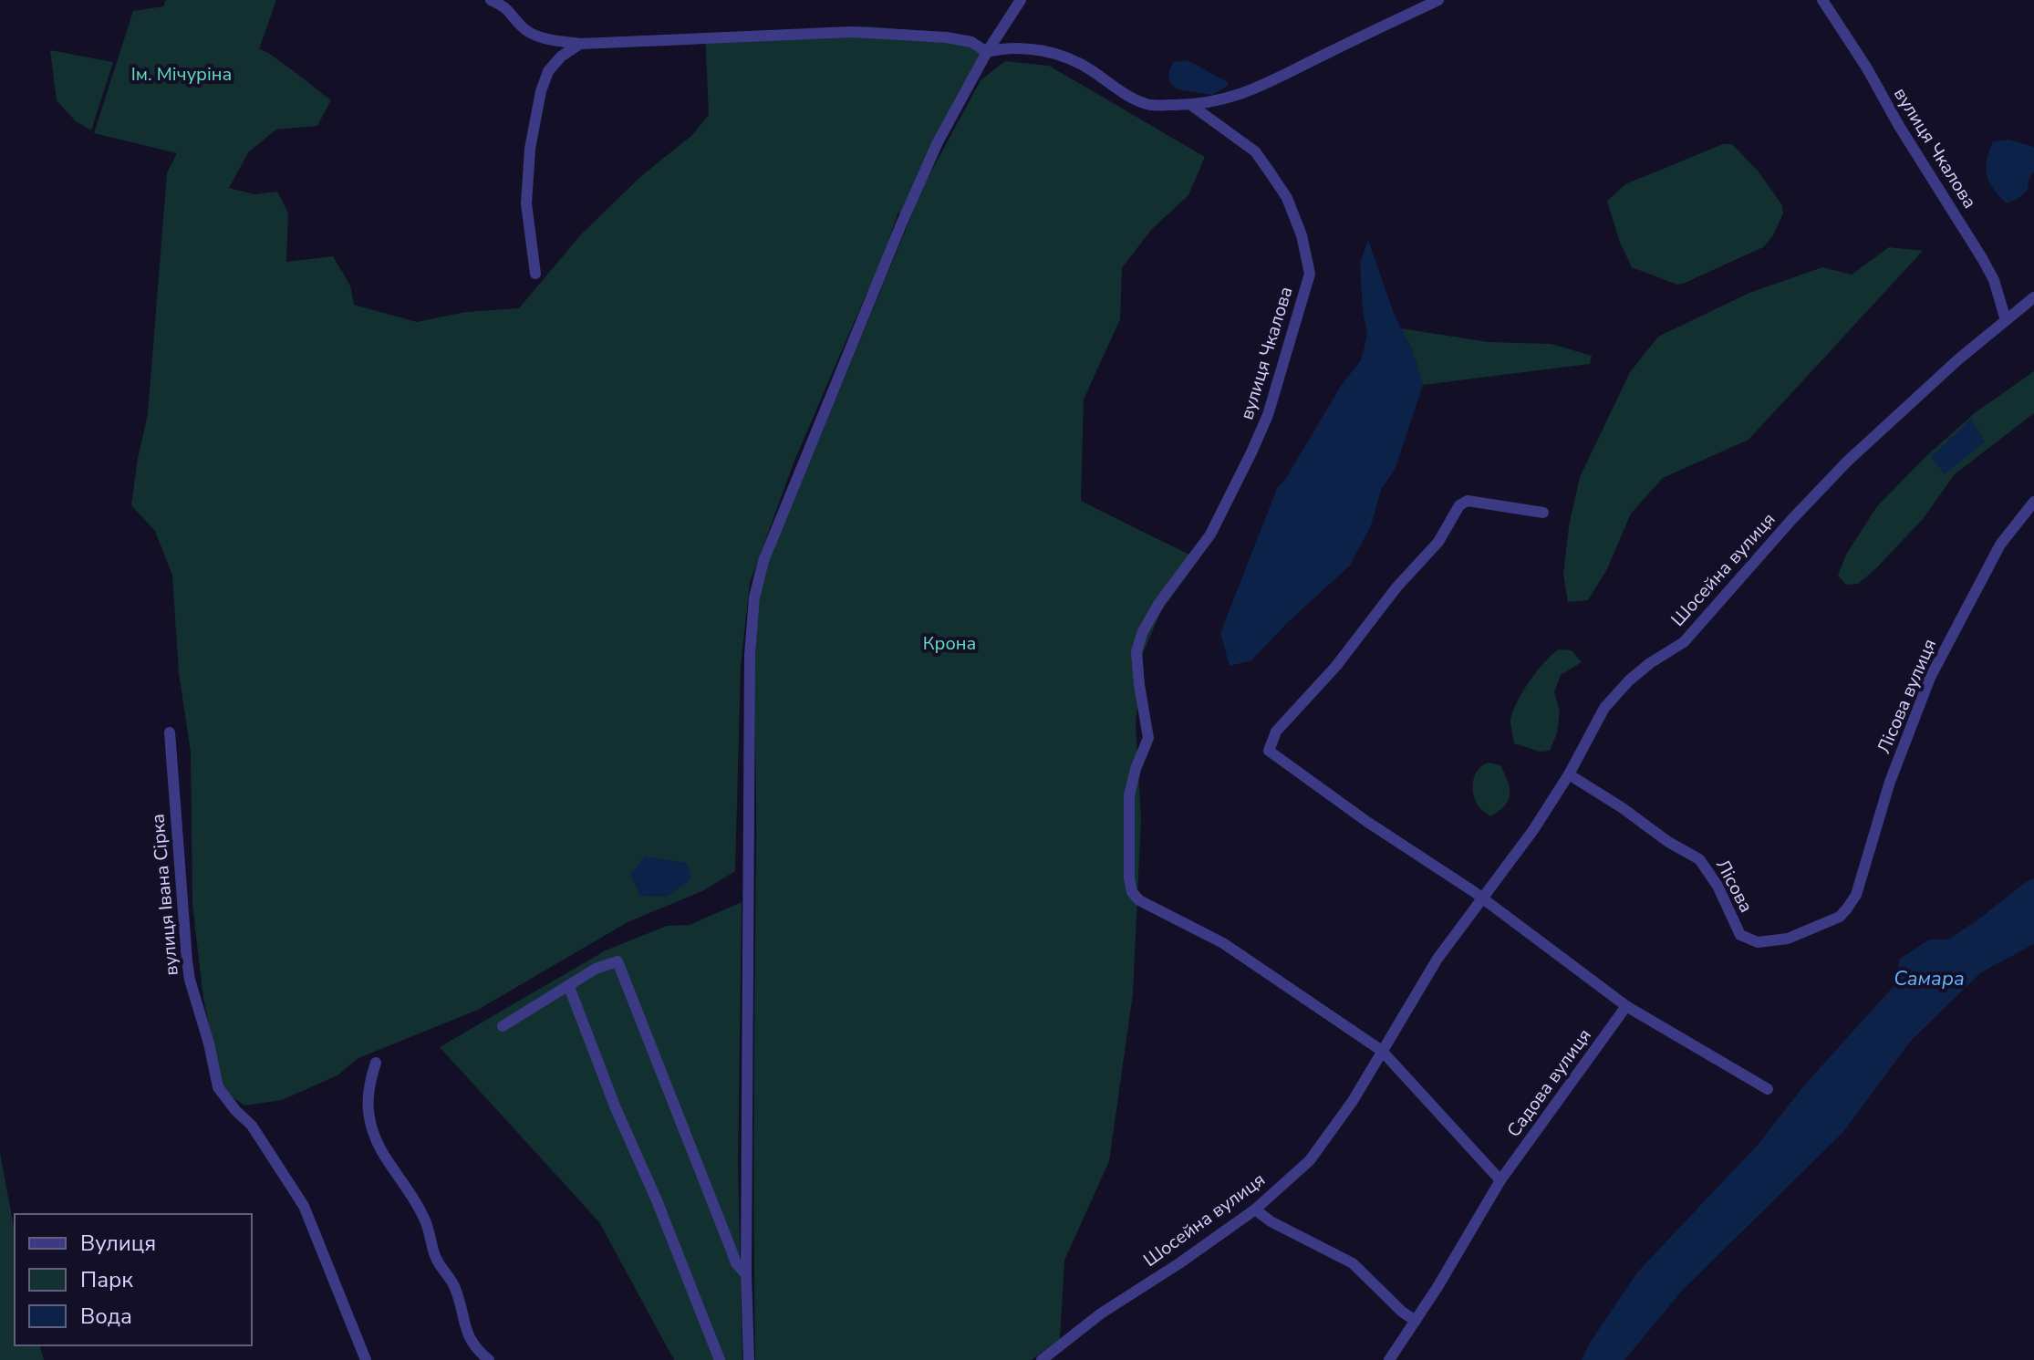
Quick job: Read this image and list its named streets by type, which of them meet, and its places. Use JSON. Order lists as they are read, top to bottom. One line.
{"streets":{"street":["вулиця Чкалова","Шосейна вулиця","Лісова вулиця","Лісова","вулиця Івана Сірка","Садова вулиця"]},"crossings":[["вулиця Чкалова","Шосейна вулиця"],["Шосейна вулиця","Лісова"],["Лісова вулиця","Лісова"]],"water":["Самара"],"parks":["Ім. Мічуріна","Крона"],"legend":["Вулиця","Парк","Вода"]}
